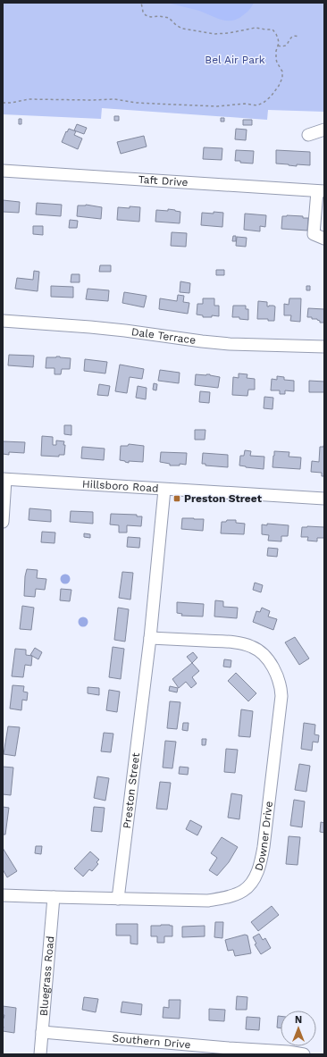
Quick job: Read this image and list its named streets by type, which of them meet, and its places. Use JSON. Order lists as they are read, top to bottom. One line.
{"streets":{"street":["Taft Drive","Dale Terrace","Hillsboro Road","Preston Street","Downer Drive","Bluegrass Road","Southern Drive"]},"crossings":[["Hillsboro Road","Preston Street"],["Preston Street","Downer Drive"],["Downer Drive","Bluegrass Road"],["Bluegrass Road","Southern Drive"]],"parks":["Bel Air Park"],"places":{"transit":["Preston Street"]},"north":"top"}
